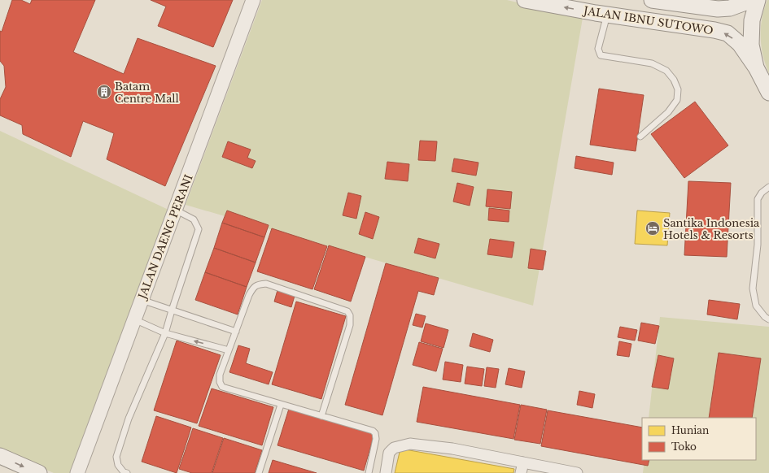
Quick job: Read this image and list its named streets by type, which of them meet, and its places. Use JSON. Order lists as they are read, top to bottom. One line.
{"streets":{"main road":["JALAN IBNU SUTOWO"],"street":["JALAN DAENG PERANI"]},"places":{"building":["Batam Centre Mall"],"hotel":["Santika Indonesia Hotels & Resorts"]},"legend":["Hunian","Toko"]}
